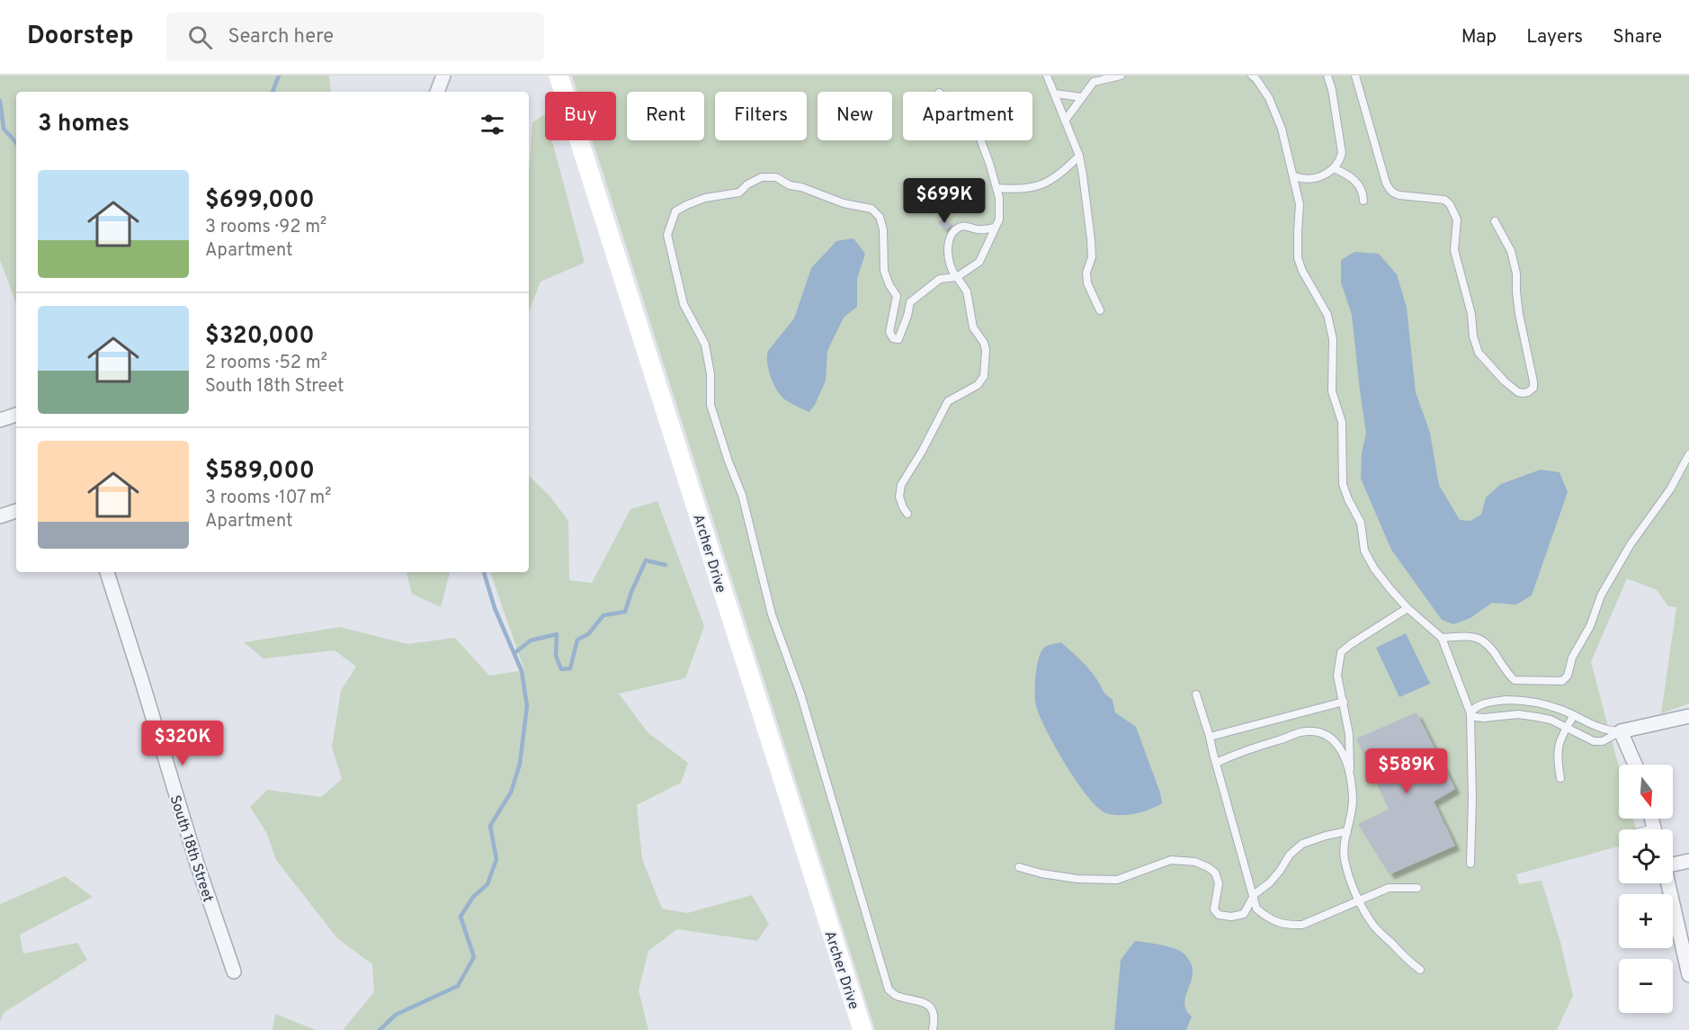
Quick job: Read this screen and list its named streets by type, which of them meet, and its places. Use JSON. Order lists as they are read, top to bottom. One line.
{"streets":{"street":["Archer Drive","South 18th Street"]},"north":"bottom","page":{"header":"Doorstep","search":"Search here","nav":["Map","Layers","Share"],"chip":["Buy","Rent","Filters","New","Apartment"],"heading":"3 homes","list":[{"name":"$699,000","note":"3 rooms · 92 m² · Apartment"},{"name":"$320,000","note":"2 rooms · 52 m² · South 18th Street"},{"name":"$589,000","note":"3 rooms · 107 m² · Apartment"}],"price":["$699K","$320K","$589K"],"map_buttons":["+","−"]}}
